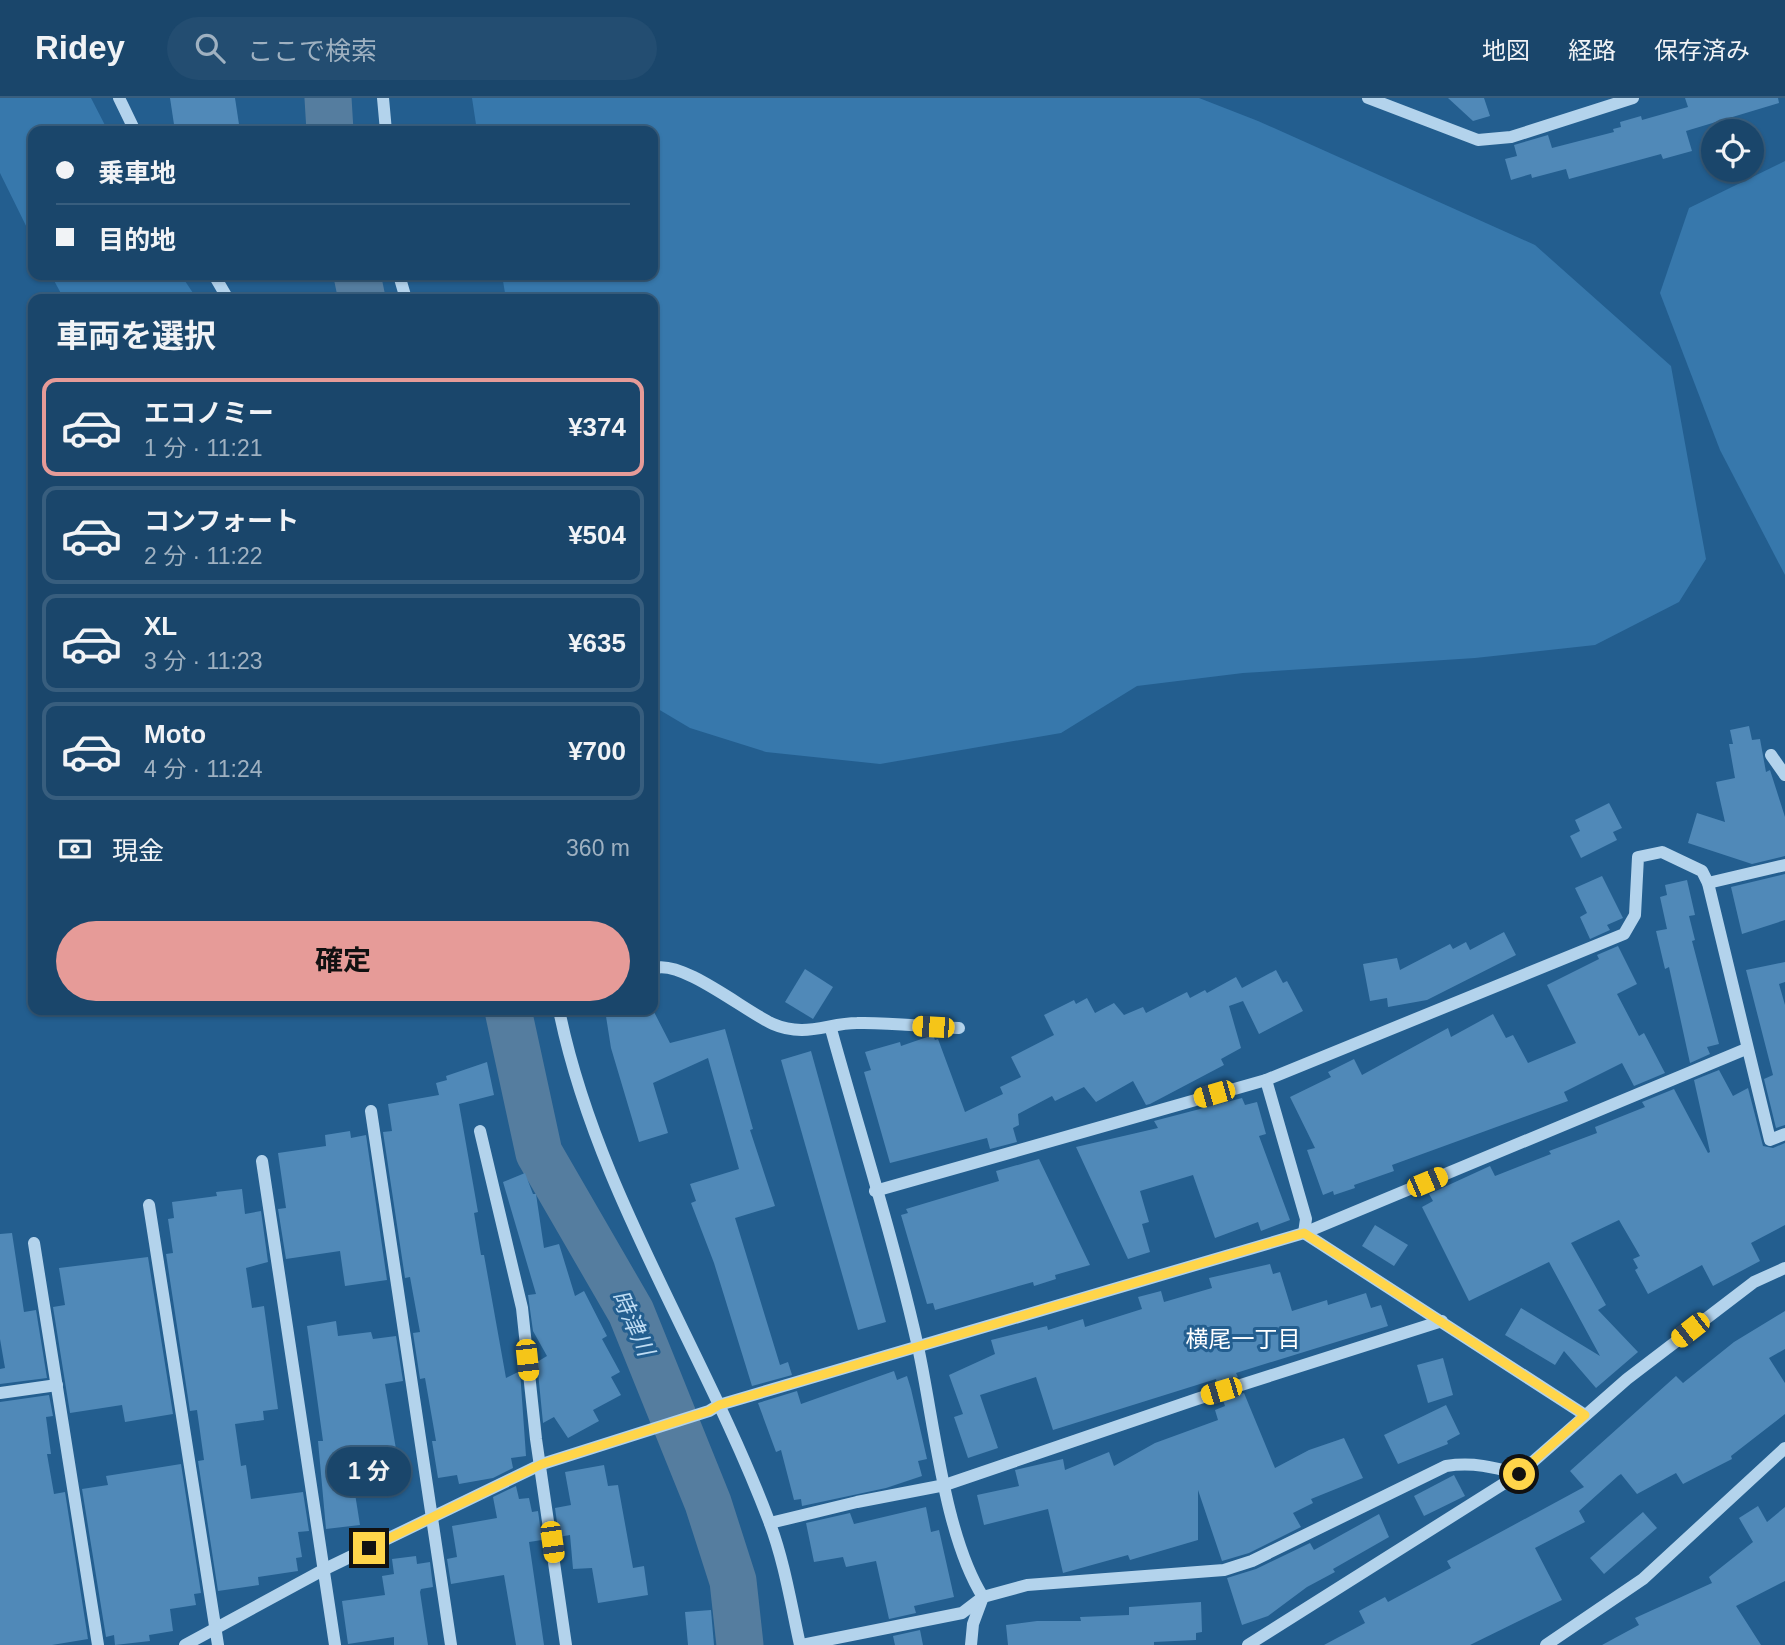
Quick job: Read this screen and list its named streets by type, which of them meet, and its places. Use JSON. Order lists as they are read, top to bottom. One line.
{"districts":["横尾一丁目"],"water":["時津川"],"page":{"header":"Ridey","search":"ここで検索","nav":["地図","経路","保存済み"],"banner":["乗車地","目的地"],"heading":"車両を選択","list":[{"name":"エコノミー","note":"1 分 · 11:21","value":"¥374"},{"name":"コンフォート","note":"2 分 · 11:22","value":"¥504"},{"name":"XL","note":"3 分 · 11:23","value":"¥635"},{"name":"Moto","note":"4 分 · 11:24","value":"¥700"}],"pay":["現金","360 m"],"buttons":"確定","bubble":"1 分"}}
